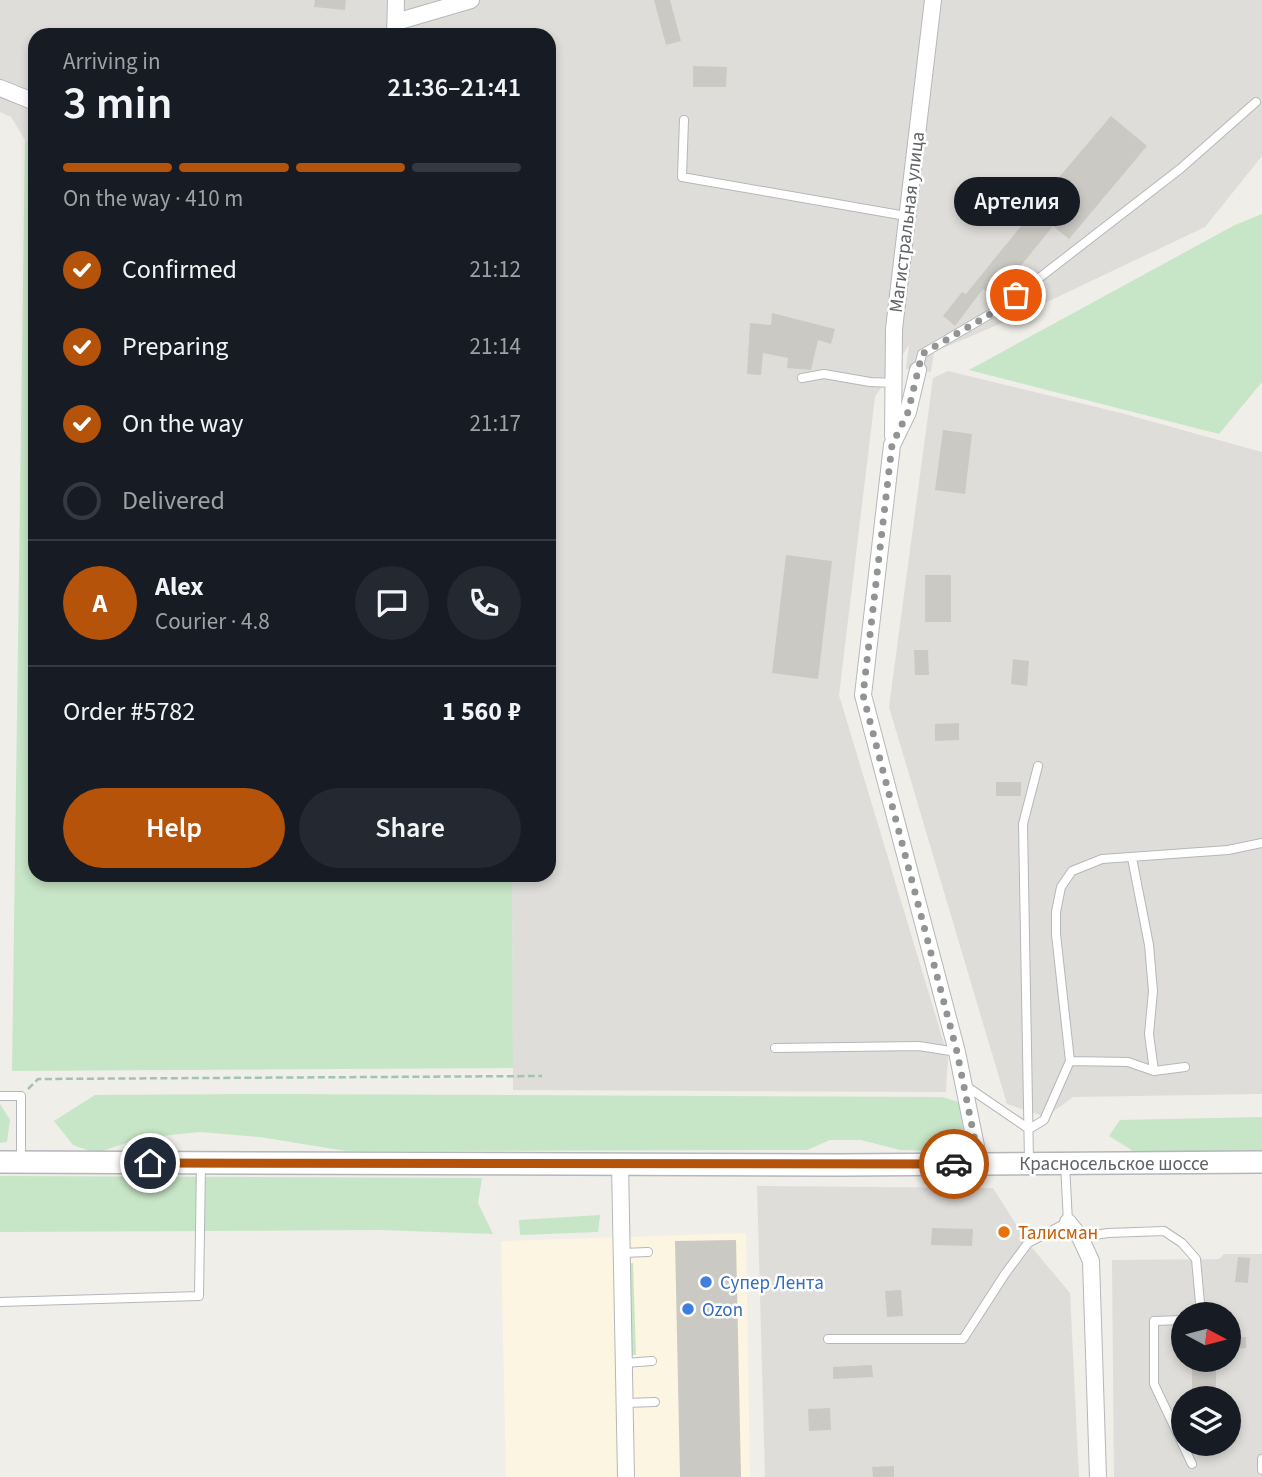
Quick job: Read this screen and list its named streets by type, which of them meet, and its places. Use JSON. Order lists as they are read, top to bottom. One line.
{"streets":{"main road":["Красносельское шоссе"],"street":["Магистральная улица"]},"crossings":[["Магистральная улица","Красносельское шоссе"]],"places":["Артелия","Талисман","Супер Лента","Ozon"],"north":"right","page":{"heading":["3 min","Arriving in","21:36–21:41"],"panel":["Alex","Courier · 4.8","Order #5782","1 560 ₽"],"bar":"On the way · 410 m","bubble":"Артелия","list":[["Confirmed","21:12"],["Preparing","21:14"],["On the way","21:17"],"Delivered"],"round":"A","buttons":["Help","Share"]}}
